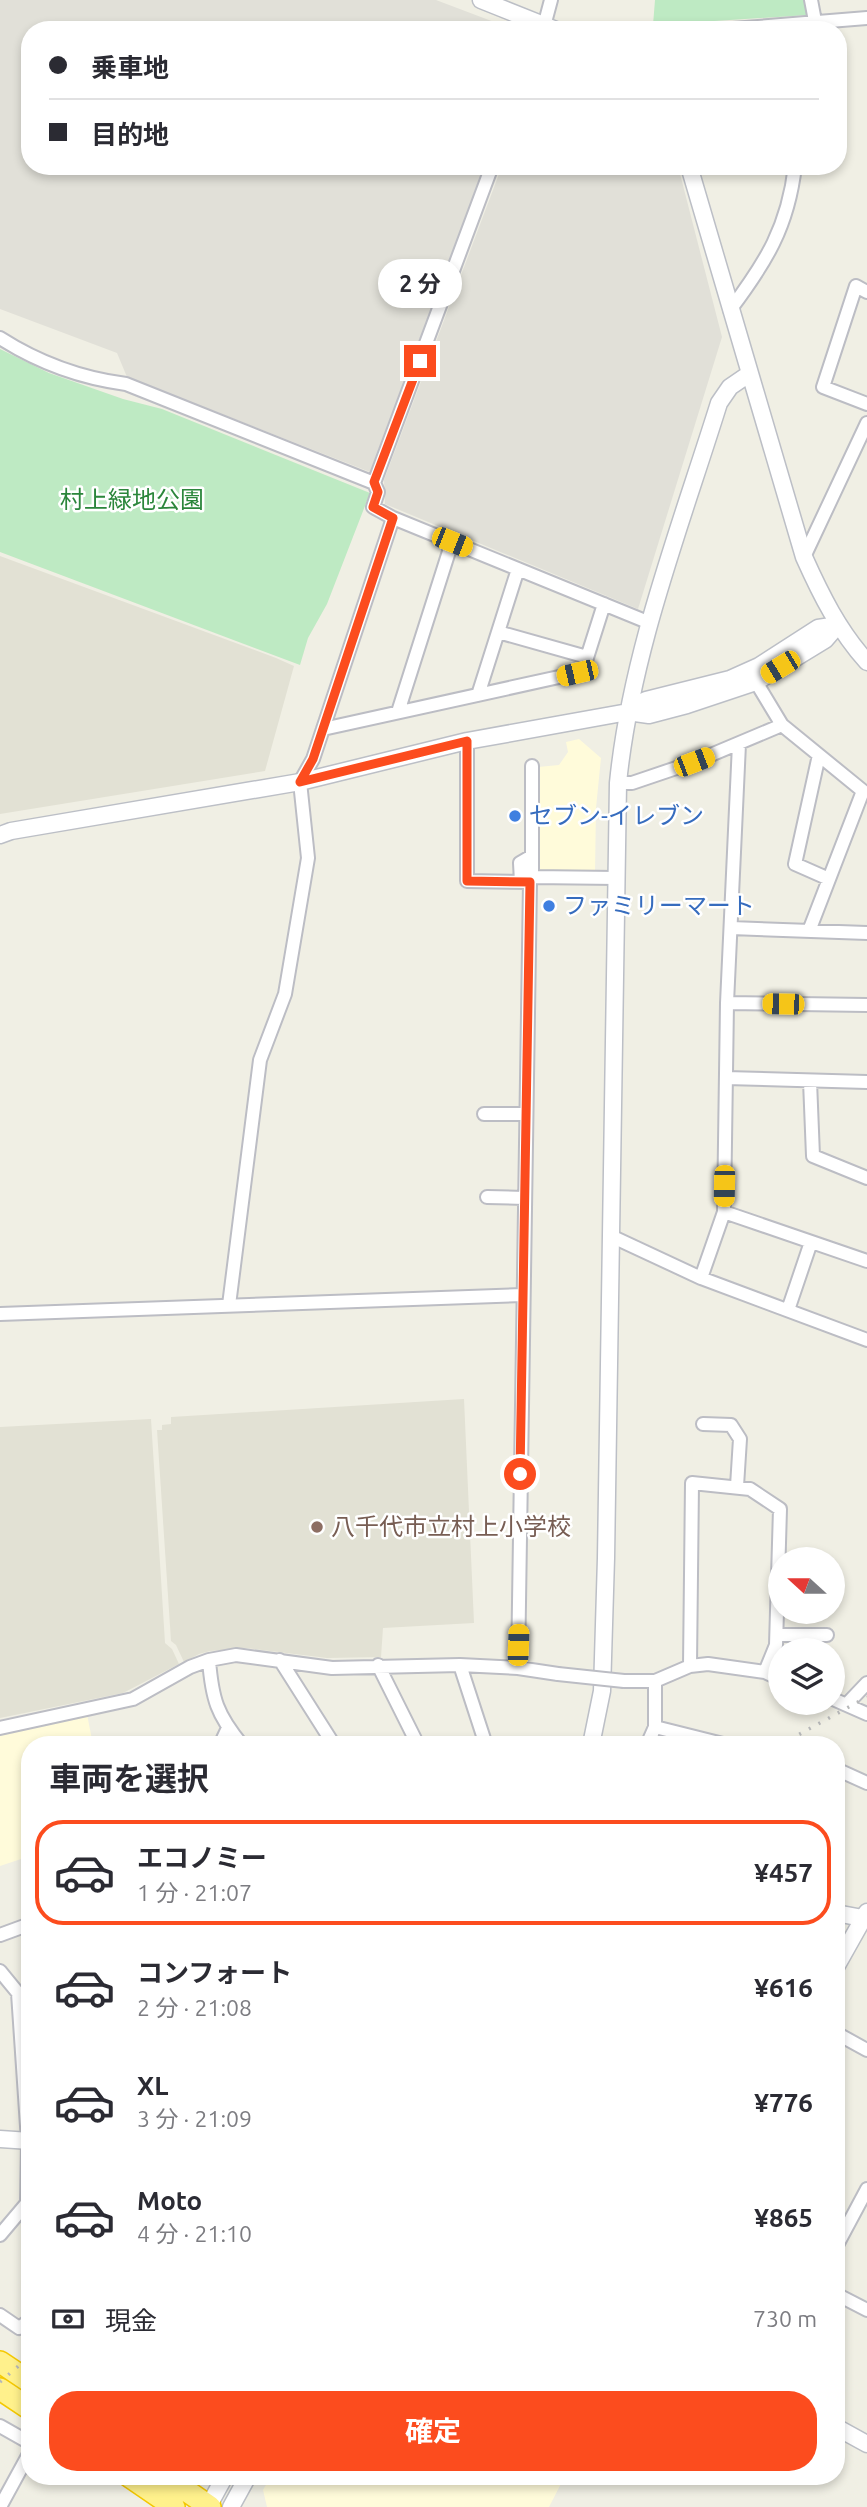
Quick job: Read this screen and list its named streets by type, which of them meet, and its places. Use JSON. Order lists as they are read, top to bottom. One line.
{"parks":["村上緑地公園"],"places":["セブン-イレブン","ファミリーマート","八千代市立村上小学校"],"north":"left","page":{"banner":["乗車地","目的地"],"bubble":"2 分","heading":"車両を選択","list":[{"name":"エコノミー","note":"1 分 · 21:07","value":"¥457"},{"name":"コンフォート","note":"2 分 · 21:08","value":"¥616"},{"name":"XL","note":"3 分 · 21:09","value":"¥776"},{"name":"Moto","note":"4 分 · 21:10","value":"¥865"}],"pay":["現金","730 m"],"buttons":"確定"}}
